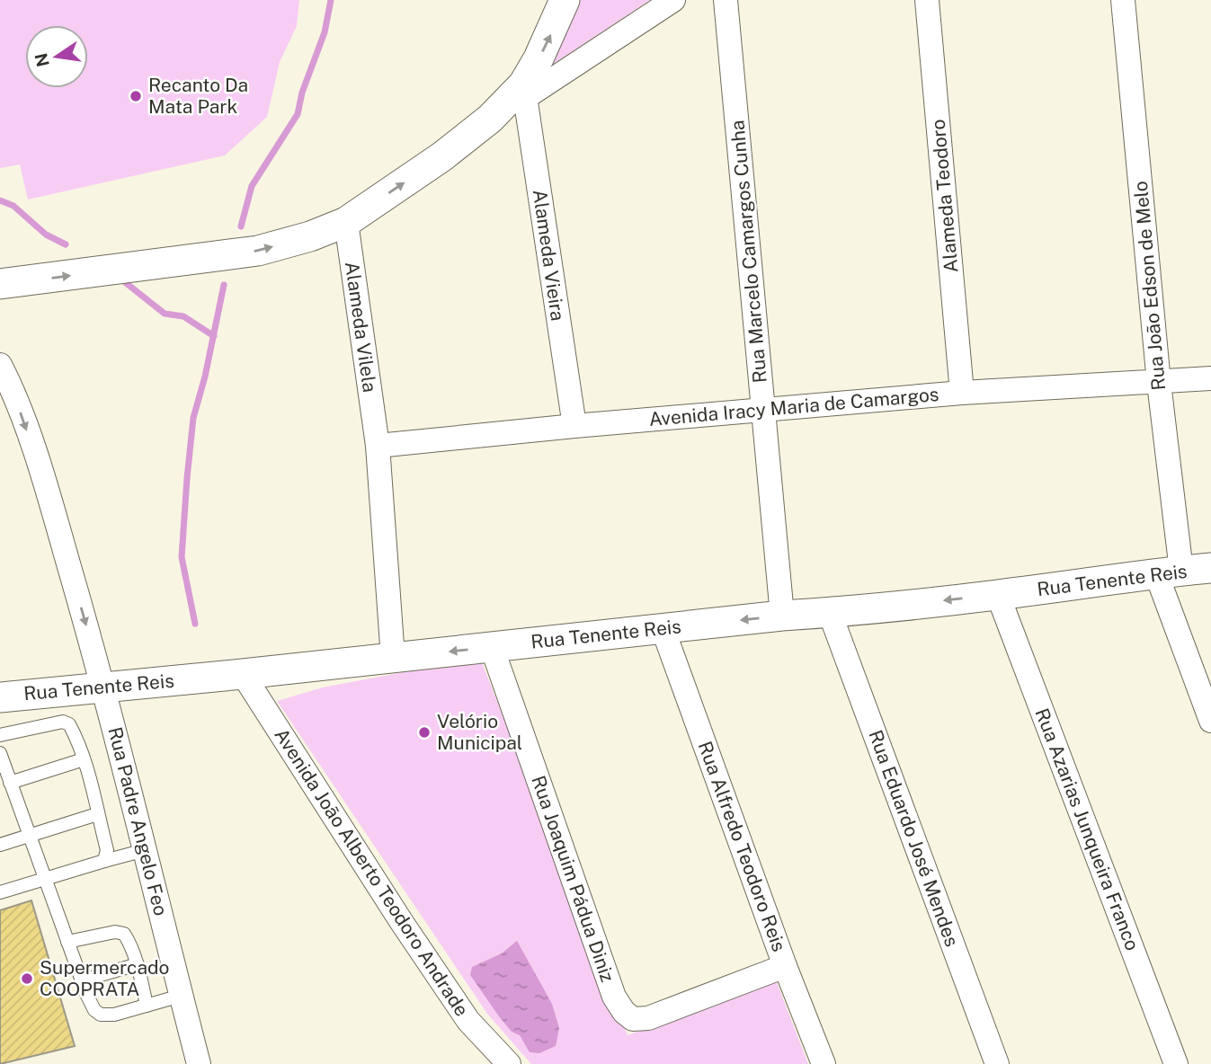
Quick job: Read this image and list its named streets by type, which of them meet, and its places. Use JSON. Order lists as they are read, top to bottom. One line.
{"streets":{"street":["Alameda Teodoro","Rua Marcelo Camargos Cunha","Alameda Vieira","Rua João Edson de Melo","Alameda Vilela","Avenida Iracy Maria de Camargos","Rua Tenente Reis","Rua Padre Angelo Feo","Rua Azarias Junqueira Franco","Rua Eduardo José Mendes","Rua Alfredo Teodoro Reis","Avenida João Alberto Teodoro Andrade","Rua Joaquim Pádua Diniz"]},"crossings":[["Alameda Teodoro","Avenida Iracy Maria de Camargos"],["Rua Marcelo Camargos Cunha","Avenida Iracy Maria de Camargos"],["Rua Marcelo Camargos Cunha","Rua Tenente Reis"],["Alameda Vieira","Avenida Iracy Maria de Camargos"],["Rua João Edson de Melo","Avenida Iracy Maria de Camargos"],["Rua João Edson de Melo","Rua Tenente Reis"],["Alameda Vilela","Avenida Iracy Maria de Camargos"],["Alameda Vilela","Rua Tenente Reis"],["Rua Tenente Reis","Rua Padre Angelo Feo"],["Rua Tenente Reis","Rua Azarias Junqueira Franco"],["Rua Tenente Reis","Rua Eduardo José Mendes"],["Rua Tenente Reis","Rua Alfredo Teodoro Reis"],["Rua Tenente Reis","Avenida João Alberto Teodoro Andrade"],["Rua Tenente Reis","Rua Joaquim Pádua Diniz"],["Rua Alfredo Teodoro Reis","Rua Joaquim Pádua Diniz"]],"one_way":["Rua Padre Angelo Feo"],"places":["Recanto Da Mata Park","Velório Municipal","Supermercado COOPRATA"],"north":"left"}
